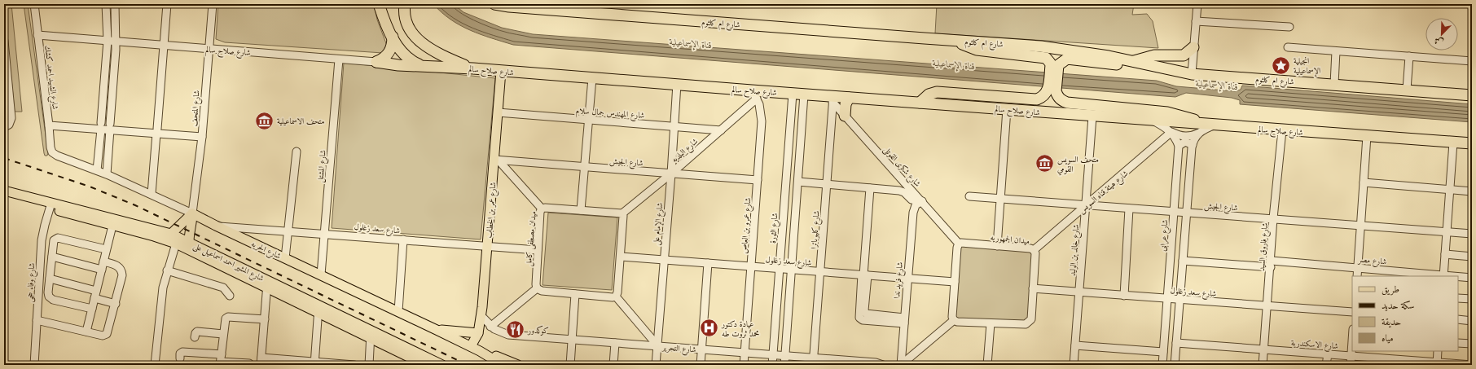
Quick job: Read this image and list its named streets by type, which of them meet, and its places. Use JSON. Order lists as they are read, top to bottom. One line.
{"streets":{"highway":["شارع ام كلثوم","شارع صلاح سالم"],"main road":["شارع عمر بن الخطاب","شارع الحريه","شارع المشير احمد اسماعيل على"],"street":["شارع الشهيد احمد كشك","شارع المتحف","شارع المهندس جمال سلام","شارع البلديه","شارع الجيش","شارع المشتل","شارع شكرى القوتلى","شارع هيئة قناه السويس","شارع الإمام على","شارع عمرو بن العاص","شارع سعد زغلول","شارع الثورة","شارع كليوباترا","شارع عرابى","ميدان مصطفى كامل","ميدان الجمهوريه","شارع فاروق السيد","شارع خالد بن الوليد","شارع مصر","شارع فريد ندا","شارع وفاء حجى","شارع الاسكندرية","شارع التحرير"]},"crossings":[["شارع صلاح سالم","شارع الشهيد احمد كشك"],["شارع صلاح سالم","شارع المتحف"],["شارع صلاح سالم","شارع البلديه"],["شارع صلاح سالم","شارع المشتل"],["شارع صلاح سالم","شارع شكرى القوتلى"],["شارع صلاح سالم","شارع عمر بن الخطاب"],["شارع صلاح سالم","شارع الإمام على"],["شارع صلاح سالم","شارع عمرو بن العاص"],["شارع صلاح سالم","شارع الثورة"],["شارع صلاح سالم","شارع كليوباترا"],["شارع صلاح سالم","شارع فاروق السيد"],["شارع صلاح سالم","شارع خالد بن الوليد"],["شارع الشهيد احمد كشك","شارع الحريه"],["شارع المتحف","شارع الحريه"],["شارع المهندس جمال سلام","شارع البلديه"],["شارع المهندس جمال سلام","شارع عمر بن الخطاب"],["شارع المهندس جمال سلام","شارع الإمام على"],["شارع البلديه","شارع الجيش"],["شارع البلديه","شارع الإمام على"],["شارع البلديه","شارع عمرو بن العاص"],["شارع البلديه","ميدان مصطفى كامل"],["شارع الجيش","شارع هيئة قناه السويس"],["شارع الجيش","شارع عمر بن الخطاب"],["شارع الجيش","شارع الإمام على"],["شارع الجيش","شارع عمرو بن العاص"],["شارع الجيش","شارع عرابى"],["شارع الجيش","شارع فاروق السيد"],["شارع الجيش","شارع خالد بن الوليد"],["شارع المشتل","شارع سعد زغلول"],["شارع المشتل","شارع الحريه"],["شارع شكرى القوتلى","شارع كليوباترا"],["شارع شكرى القوتلى","ميدان الجمهوريه"],["شارع شكرى القوتلى","شارع فريد ندا"],["شارع هيئة قناه السويس","ميدان الجمهوريه"],["شارع هيئة قناه السويس","شارع خالد بن الوليد"],["شارع عمر بن الخطاب","شارع سعد زغلول"],["شارع عمر بن الخطاب","شارع الحريه"],["شارع عمر بن الخطاب","شارع التحرير"],["شارع الإمام على","شارع سعد زغلول"],["شارع الإمام على","شارع التحرير"],["شارع عمرو بن العاص","شارع سعد زغلول"],["شارع عمرو بن العاص","شارع التحرير"],["شارع سعد زغلول","شارع الثورة"],["شارع سعد زغلول","شارع كليوباترا"],["شارع سعد زغلول","شارع عرابى"],["شارع سعد زغلول","ميدان مصطفى كامل"],["شارع سعد زغلول","ميدان الجمهوريه"],["شارع سعد زغلول","شارع فاروق السيد"],["شارع سعد زغلول","شارع الحريه"],["شارع سعد زغلول","شارع خالد بن الوليد"],["شارع سعد زغلول","شارع فريد ندا"],["شارع الثورة","شارع التحرير"],["شارع كليوباترا","شارع التحرير"],["شارع فاروق السيد","شارع مصر"],["شارع فاروق السيد","شارع الاسكندرية"],["شارع المشير احمد اسماعيل على","شارع وفاء حجى"]],"water":["قناة الإسماعيلية"],"places":{"place":["انجيلية الإسماعيلية"],"museum":["متحف الاسماعيلية","متحف السويس القومي"],"hospital":["عيادة دكتور محمد ثروت طه"],"restaurant":["كوكدور"]},"legend":["طريق","سكة حديد","حديقة","مياه"],"north":"bottom left"}
